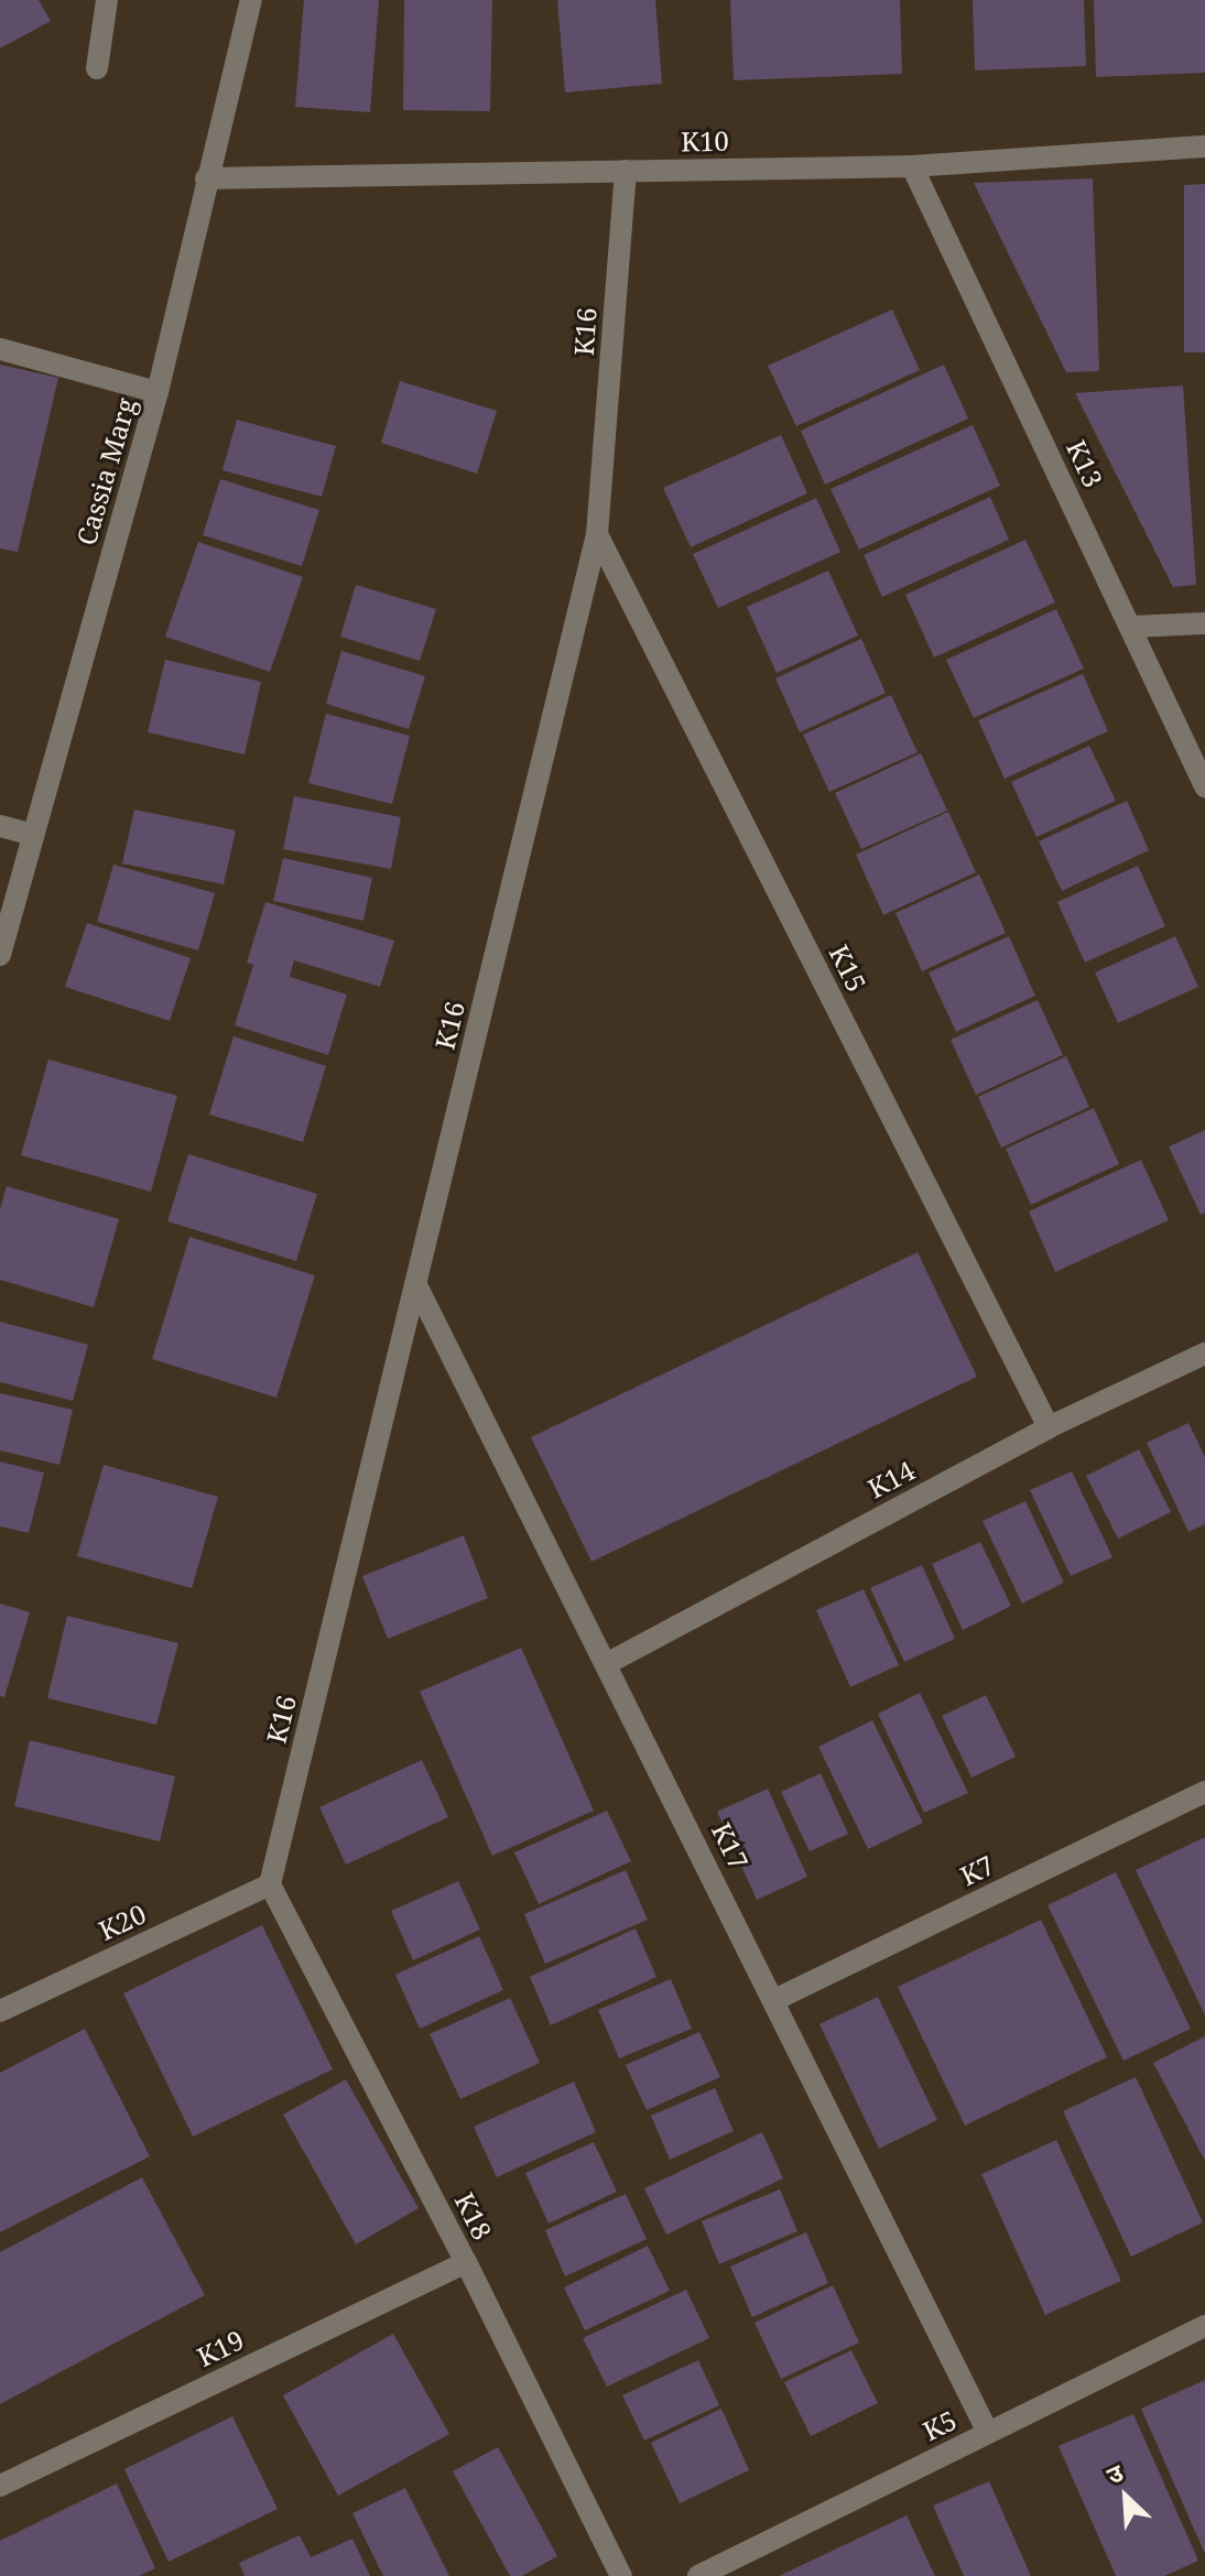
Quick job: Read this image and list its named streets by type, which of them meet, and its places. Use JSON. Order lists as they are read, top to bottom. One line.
{"streets":{"street":["K10","K16","K13","Cassia Marg","K15","K14","K17","K7","K20","K18","K19","K5"]},"crossings":[["K10","K16"],["K10","K13"],["K10","Cassia Marg"],["K16","K15"],["K16","K17"],["K16","K20"],["K16","K18"],["K15","K14"],["K14","K17"],["K17","K7"],["K17","K5"],["K20","K18"],["K18","K19"]],"north":"top left"}
